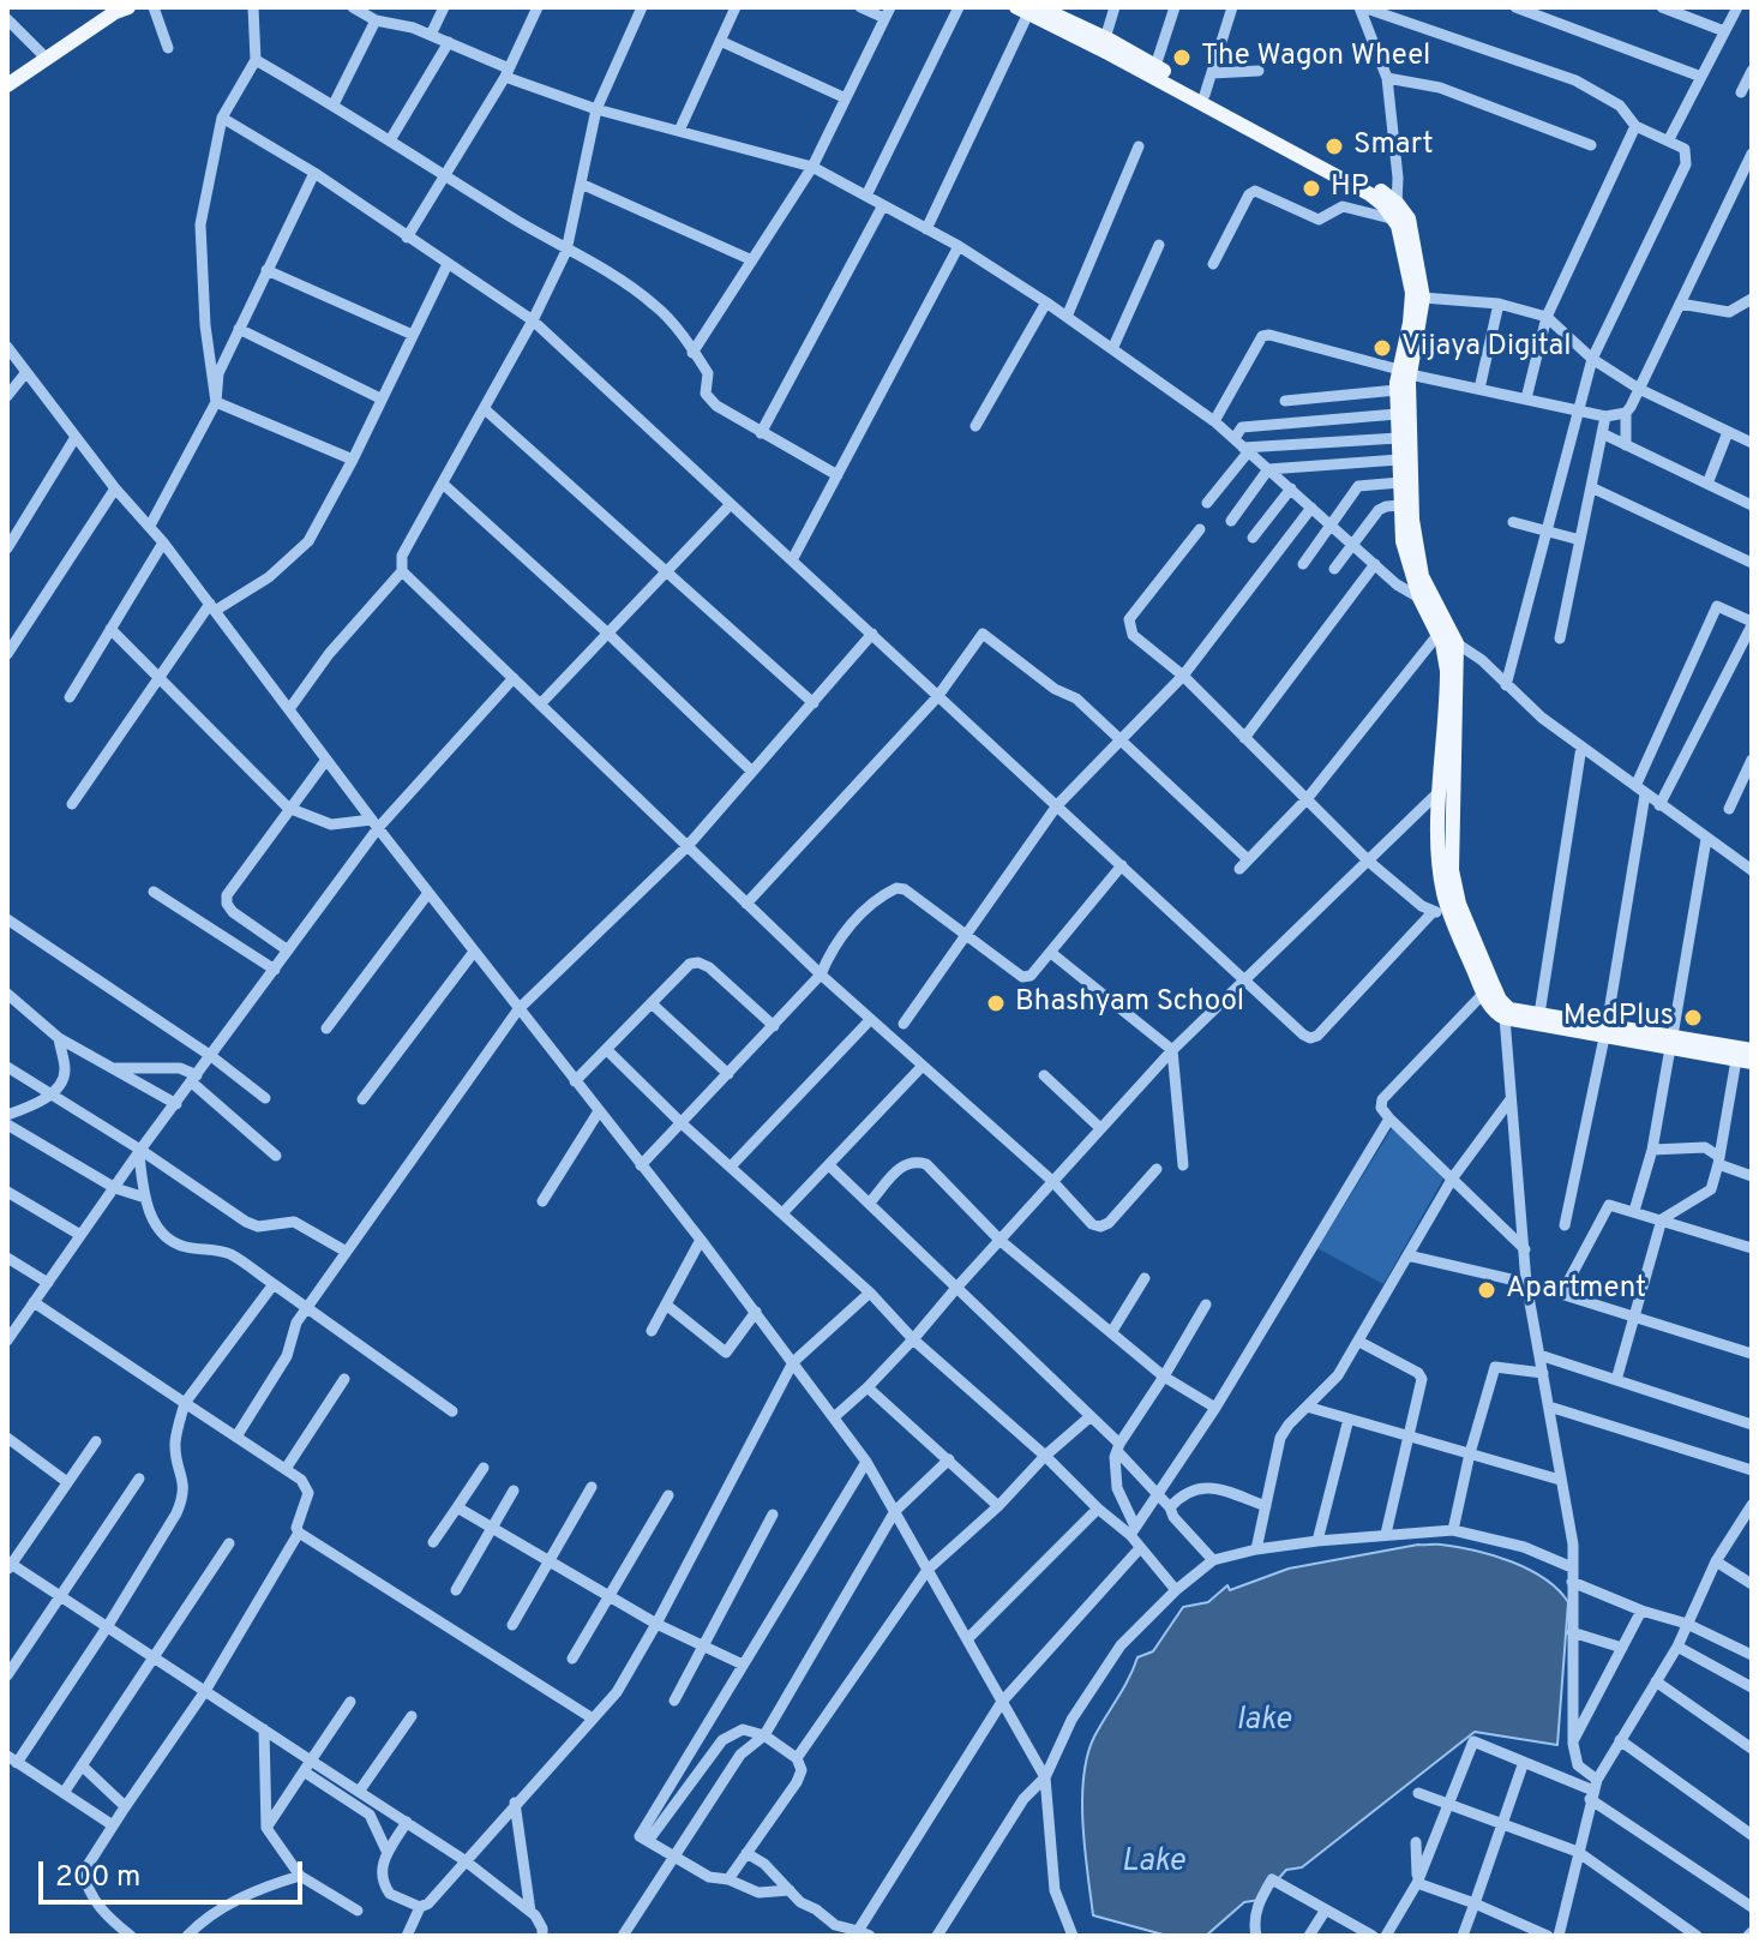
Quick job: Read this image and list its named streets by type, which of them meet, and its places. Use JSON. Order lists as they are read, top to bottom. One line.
{"water":["lake","Lake"],"places":["The Wagon Wheel","Smart","HP","Vijaya Digital","Bhashyam School","MedPlus","Apartment"],"scale_bar":"200 m"}
